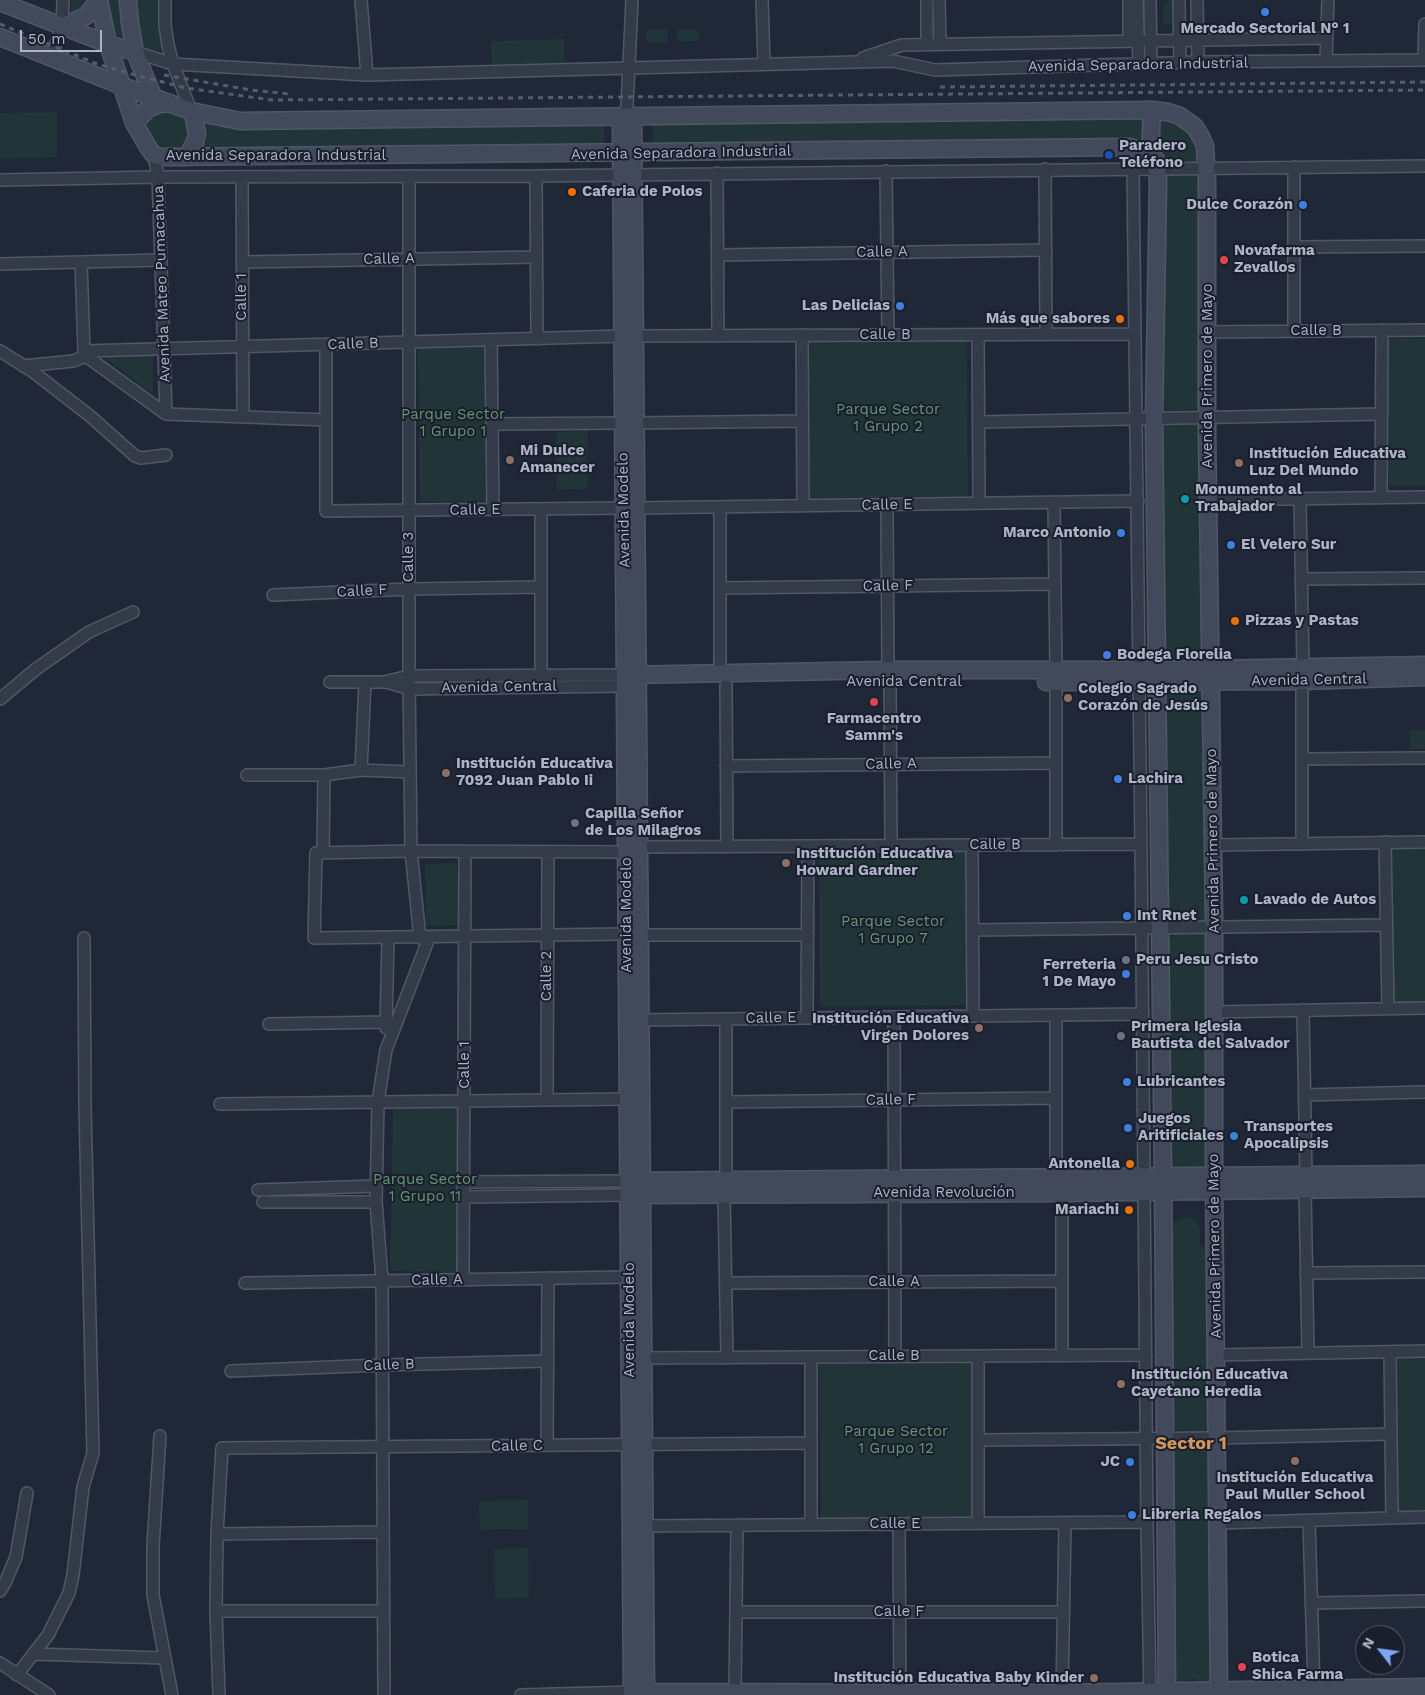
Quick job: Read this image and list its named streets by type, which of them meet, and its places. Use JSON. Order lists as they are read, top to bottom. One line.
{"streets":{"main road":["Avenida Separadora Industrial","Avenida Primero de Mayo","Avenida Modelo","Avenida Central","Avenida Revolución"],"street":["Calle A","Avenida Mateo Pumacahua","Calle 1","Calle B","Calle E","Calle 3","Calle F","Calle 2","Calle C"]},"crossings":[["Avenida Separadora Industrial","Avenida Mateo Pumacahua"],["Avenida Separadora Industrial","Calle 1"],["Avenida Separadora Industrial","Avenida Primero de Mayo"],["Avenida Separadora Industrial","Avenida Modelo"],["Avenida Separadora Industrial","Calle 3"],["Calle A","Calle 1"],["Calle A","Avenida Modelo"],["Calle A","Calle 3"],["Avenida Mateo Pumacahua","Calle B"],["Calle 1","Calle B"],["Calle 1","Avenida Revolución"],["Calle B","Avenida Primero de Mayo"],["Calle B","Avenida Modelo"],["Calle B","Calle 3"],["Calle B","Calle 2"],["Avenida Primero de Mayo","Avenida Central"],["Avenida Primero de Mayo","Avenida Revolución"],["Calle E","Avenida Modelo"],["Calle E","Calle 3"],["Avenida Modelo","Avenida Central"],["Avenida Modelo","Avenida Revolución"],["Avenida Modelo","Calle C"],["Calle 3","Calle F"],["Calle 3","Avenida Central"]],"districts":["Sector 1"],"parks":["Parque Sector 1 Grupo 2","Parque Sector 1 Grupo 1","Parque Sector 1 Grupo 7","Parque Sector 1 Grupo 11","Parque Sector 1 Grupo 12"],"places":["Mercado Sectorial N° 1","Paradero Teléfono","Caferia de Polos","Dulce Corazón","Novafarma Zevallos","Las Delicias","Más que sabores","Mi Dulce Amanecer","Institución Educativa Luz Del Mundo","Monumento al Trabajador","Marco Antonio","El Velero Sur","Pizzas y Pastas","Bodega Florelia","Colegio Sagrado Corazón de Jesús","Farmacentro Samm's","Institución Educativa 7092 Juan Pablo Ii","Lachira","Capilla Señor de Los Milagros","Institución Educativa Howard Gardner","Lavado de Autos","Int Rnet","Peru Jesu Cristo","Ferreteria 1 De Mayo","Institución Educativa Virgen Dolores","Primera Iglesia Bautista del Salvador","Lubricantes","Juegos Aritificiales","Transportes Apocalipsis","Antonella","Mariachi","Institución Educativa Cayetano Heredia","Institución Educativa Paul Muller School","JC","Libreria Regalos","Botica Shica Farma","Institución Educativa Baby Kinder"],"scale_bar":"50 m","north":"top left"}
